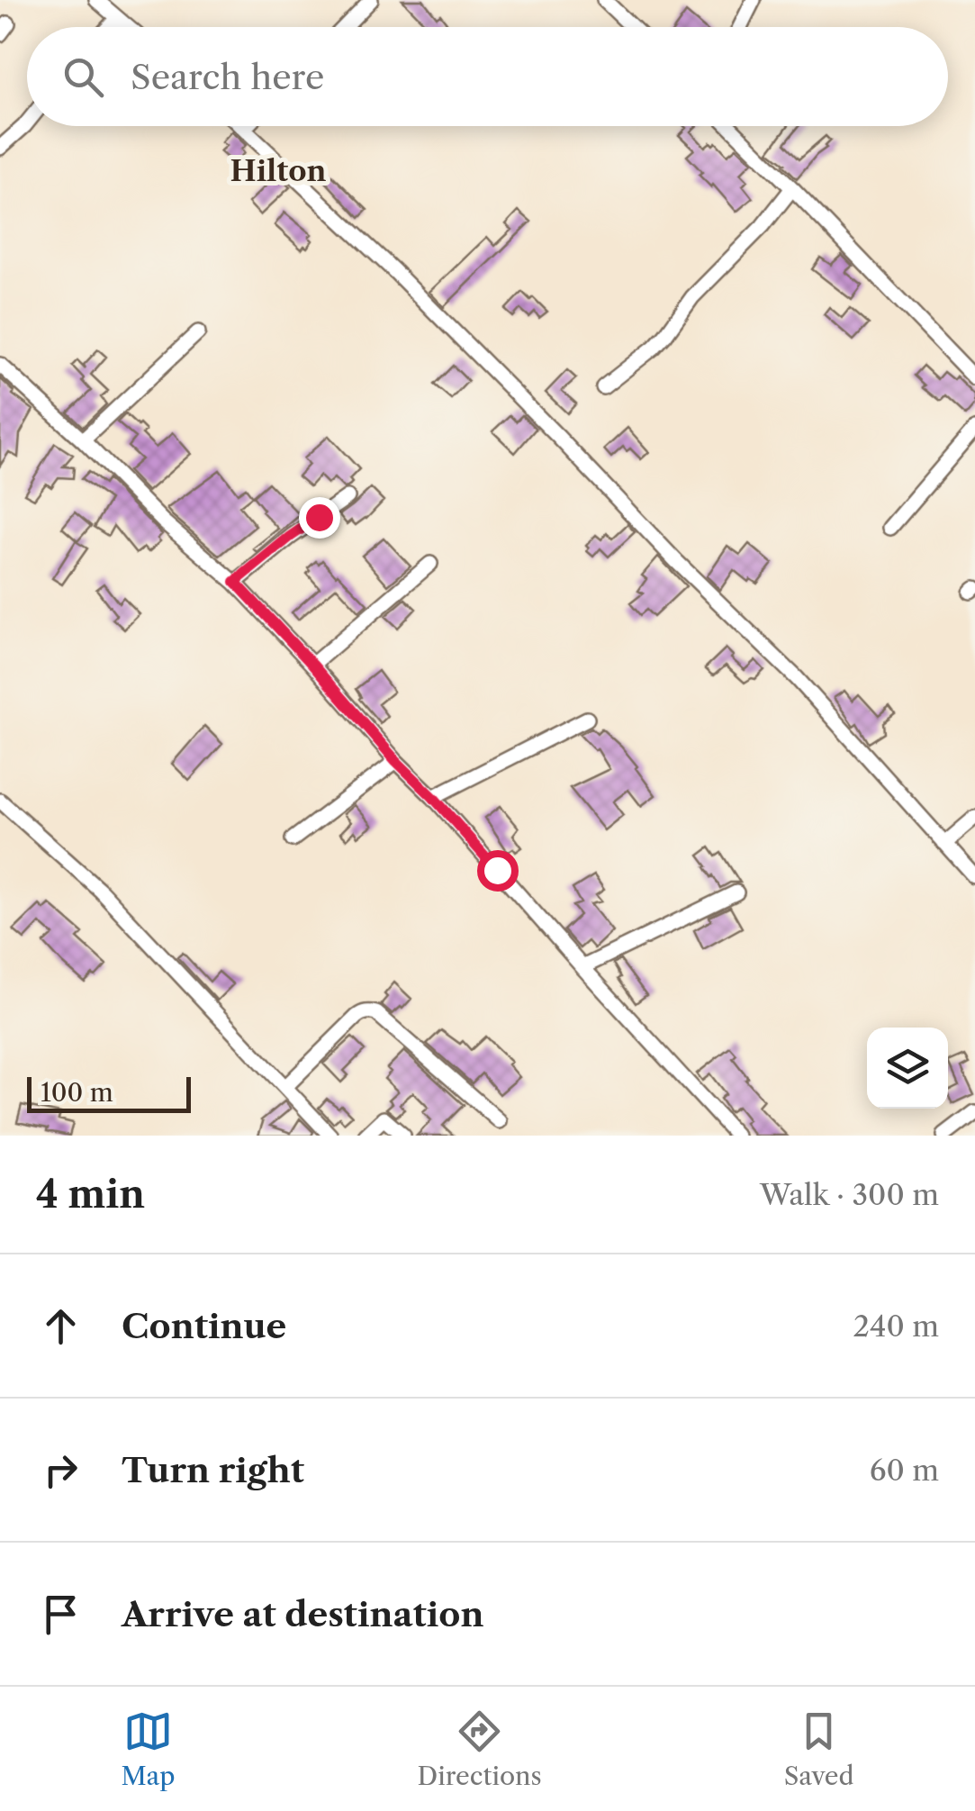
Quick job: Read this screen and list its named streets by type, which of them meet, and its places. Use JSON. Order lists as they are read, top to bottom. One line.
{"districts":["Hilton"],"scale_bar":"100 m","page":{"search":"Search here","scale":"100 m","heading":["4 min","Walk · 300 m"],"list":[["Continue","240 m"],["Turn right","60 m"],"Arrive at destination"],"nav":["Map","Directions","Saved"]}}
